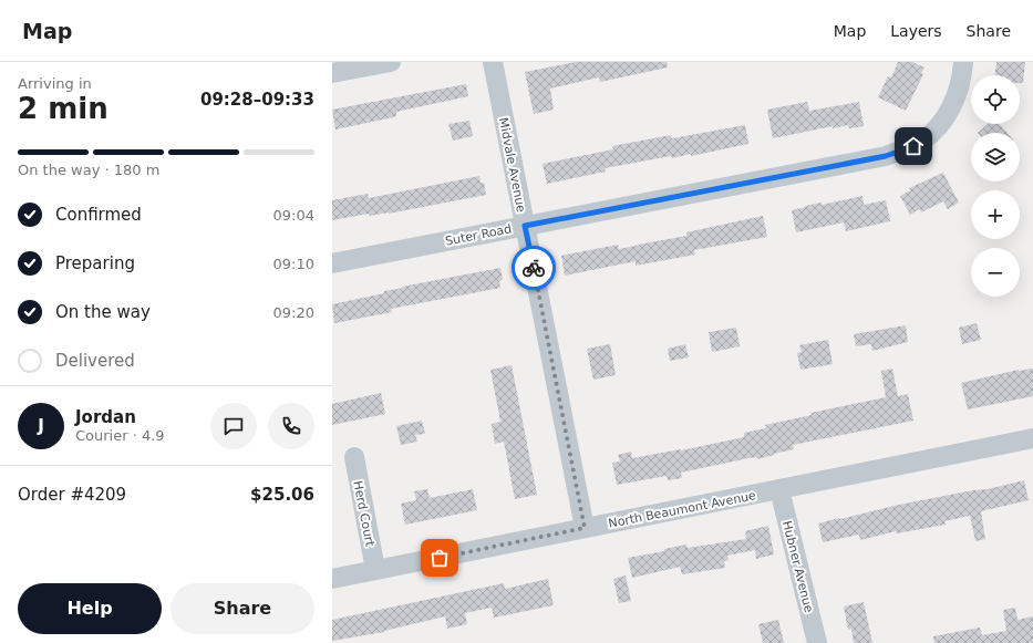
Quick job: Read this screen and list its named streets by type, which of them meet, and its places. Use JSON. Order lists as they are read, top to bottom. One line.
{"streets":{"street":["Midvale Avenue","Suter Road","North Beaumont Avenue","Herd Court","Hubner Avenue"]},"crossings":[["Midvale Avenue","Suter Road"],["Midvale Avenue","North Beaumont Avenue"],["North Beaumont Avenue","Herd Court"],["North Beaumont Avenue","Hubner Avenue"]],"page":{"header":"Map","nav":["Map","Layers","Share"],"heading":["2 min","Arriving in","09:28–09:33"],"panel":["Jordan","Courier · 4.9","Order #4209","$25.06"],"map_buttons":["+","−"],"bar":"On the way · 180 m","list":[["Confirmed","09:04"],["Preparing","09:10"],["On the way","09:20"],"Delivered"],"round":"J","buttons":["Help","Share"]}}
